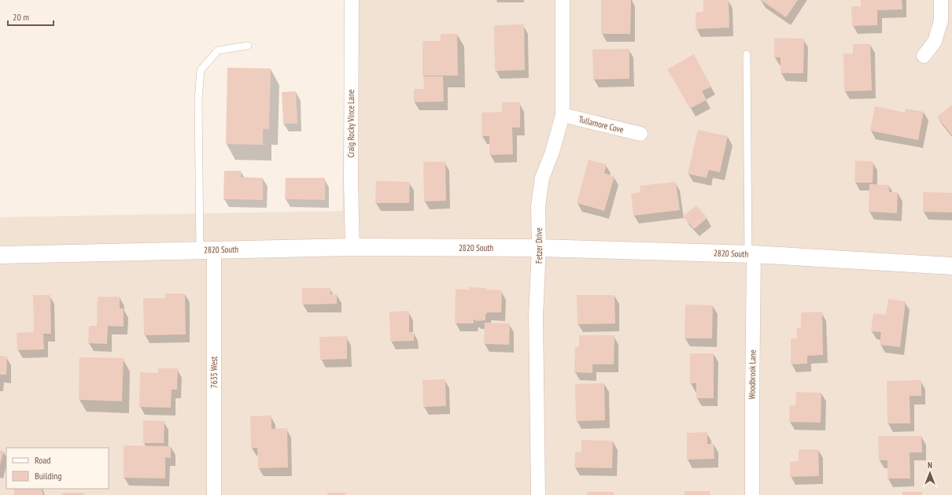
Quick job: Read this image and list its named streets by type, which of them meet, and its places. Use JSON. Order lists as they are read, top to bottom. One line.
{"streets":{"street":["Craig Rocky Vince Lane","Tullamore Cove","Fetzer Drive","2820 South","7635 West","Woodbrook Lane"]},"crossings":[["Craig Rocky Vince Lane","2820 South"],["Tullamore Cove","Fetzer Drive"],["Fetzer Drive","2820 South"],["2820 South","7635 West"],["2820 South","Woodbrook Lane"]],"legend":["Road","Building"],"scale_bar":"20 m","north":"top"}
